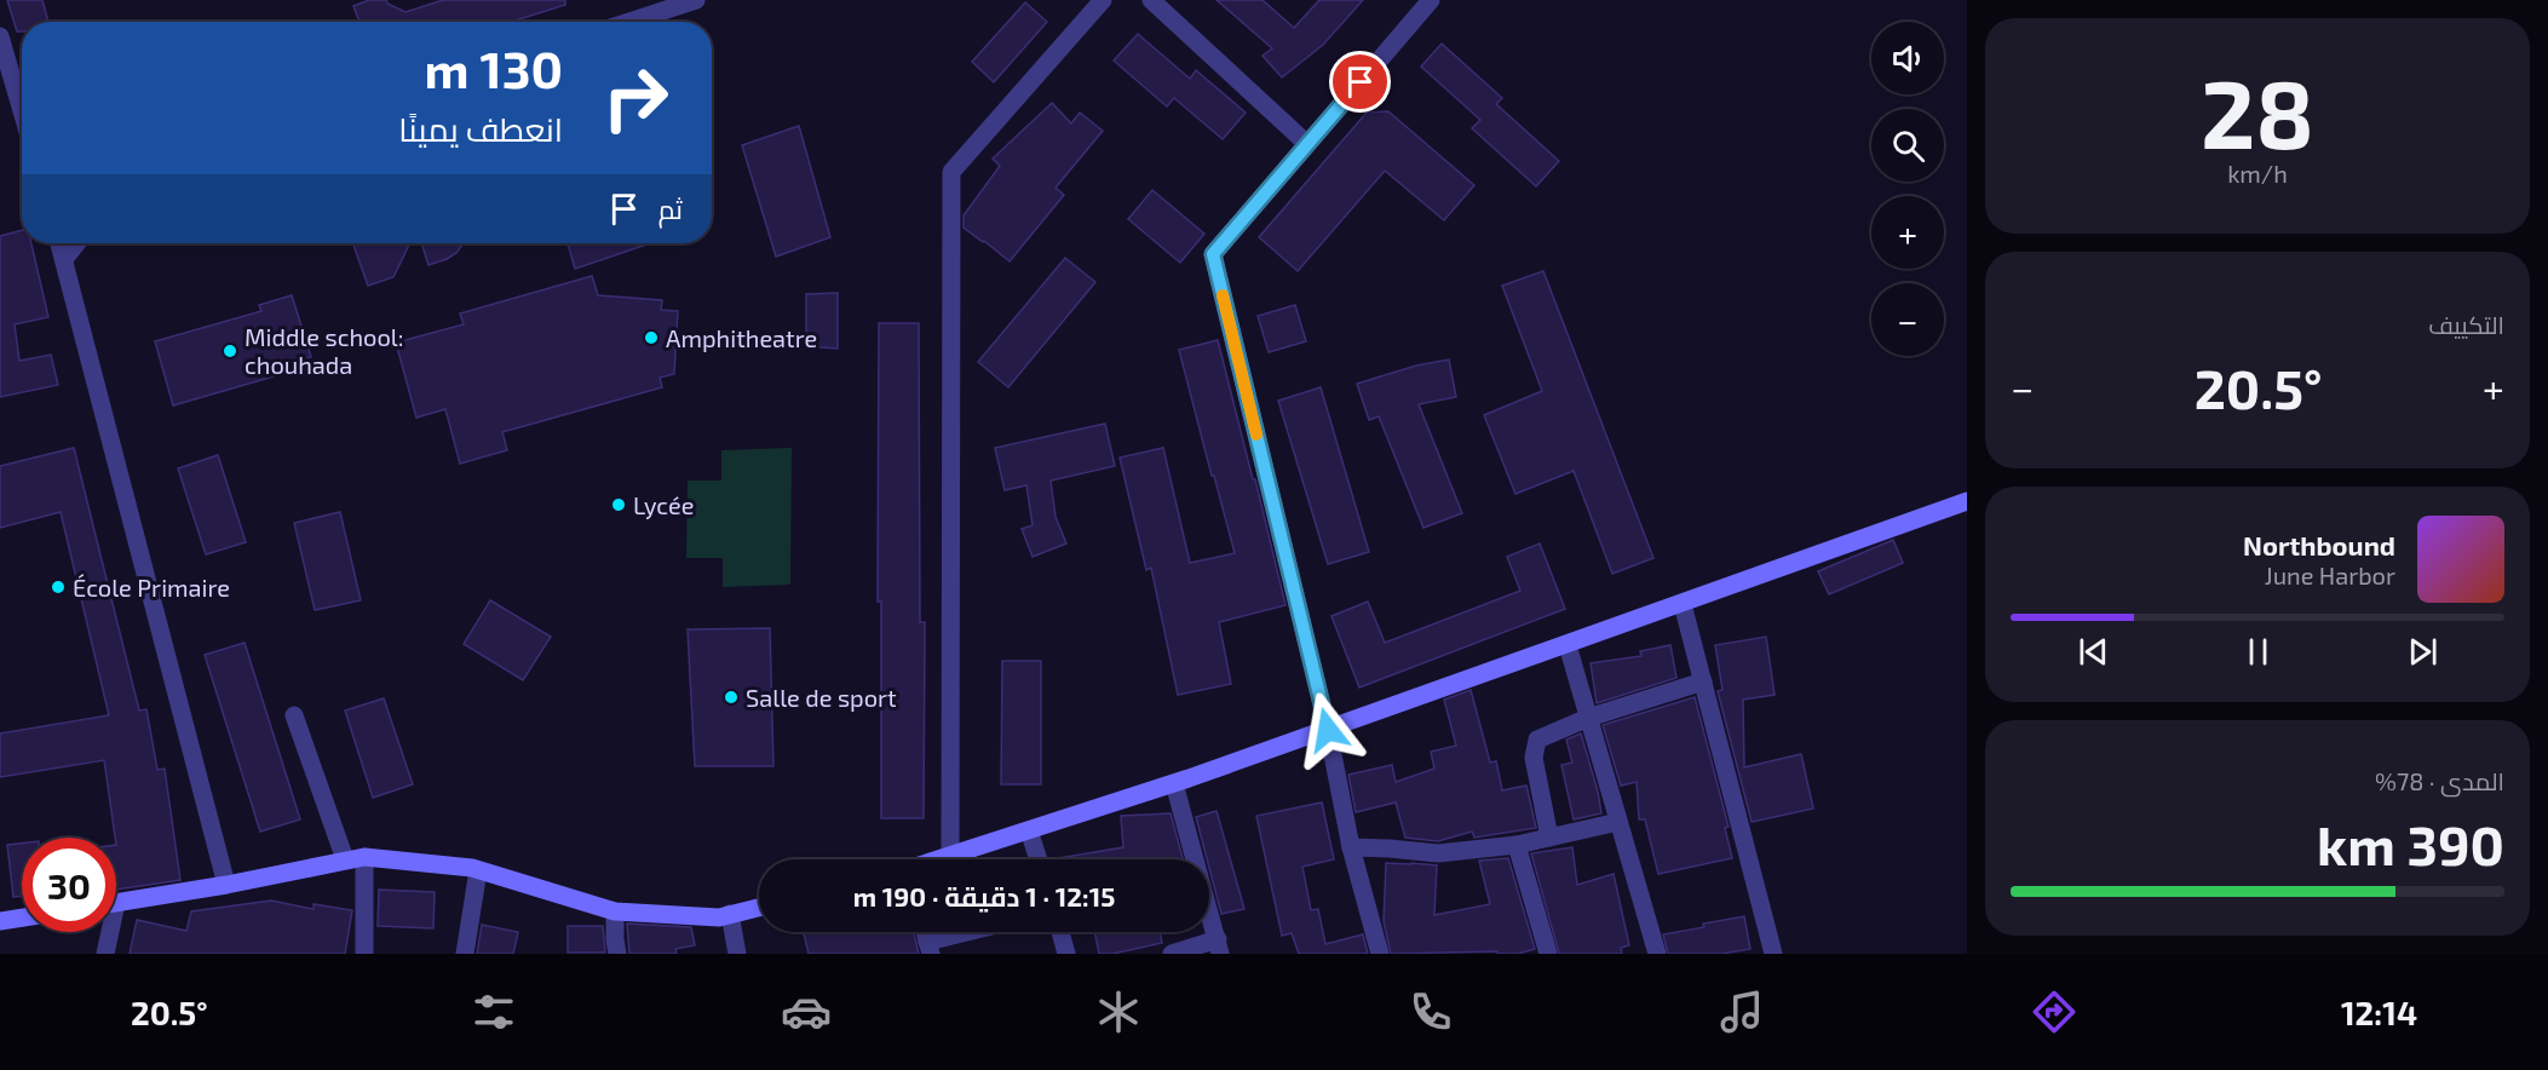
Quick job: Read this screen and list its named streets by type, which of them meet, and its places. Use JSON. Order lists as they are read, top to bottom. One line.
{"places":["Amphitheatre","Middle school: chouhada","Lycée","École Primaire","Salle de sport"],"page":{"tile":[["28","km/h"],"التكييف",["المدى · 78%","390 km"]],"map_buttons":["+","−"],"turn":["130 m","انعطف يمينًا"],"then":"ثم","heat":["−","20.5°","+"],"song":["Northbound","June Harbor"],"limit":"30","trip":"12:15 · 1 دقيقة · 190 m","tabs":["12:14","20.5°"]}}
